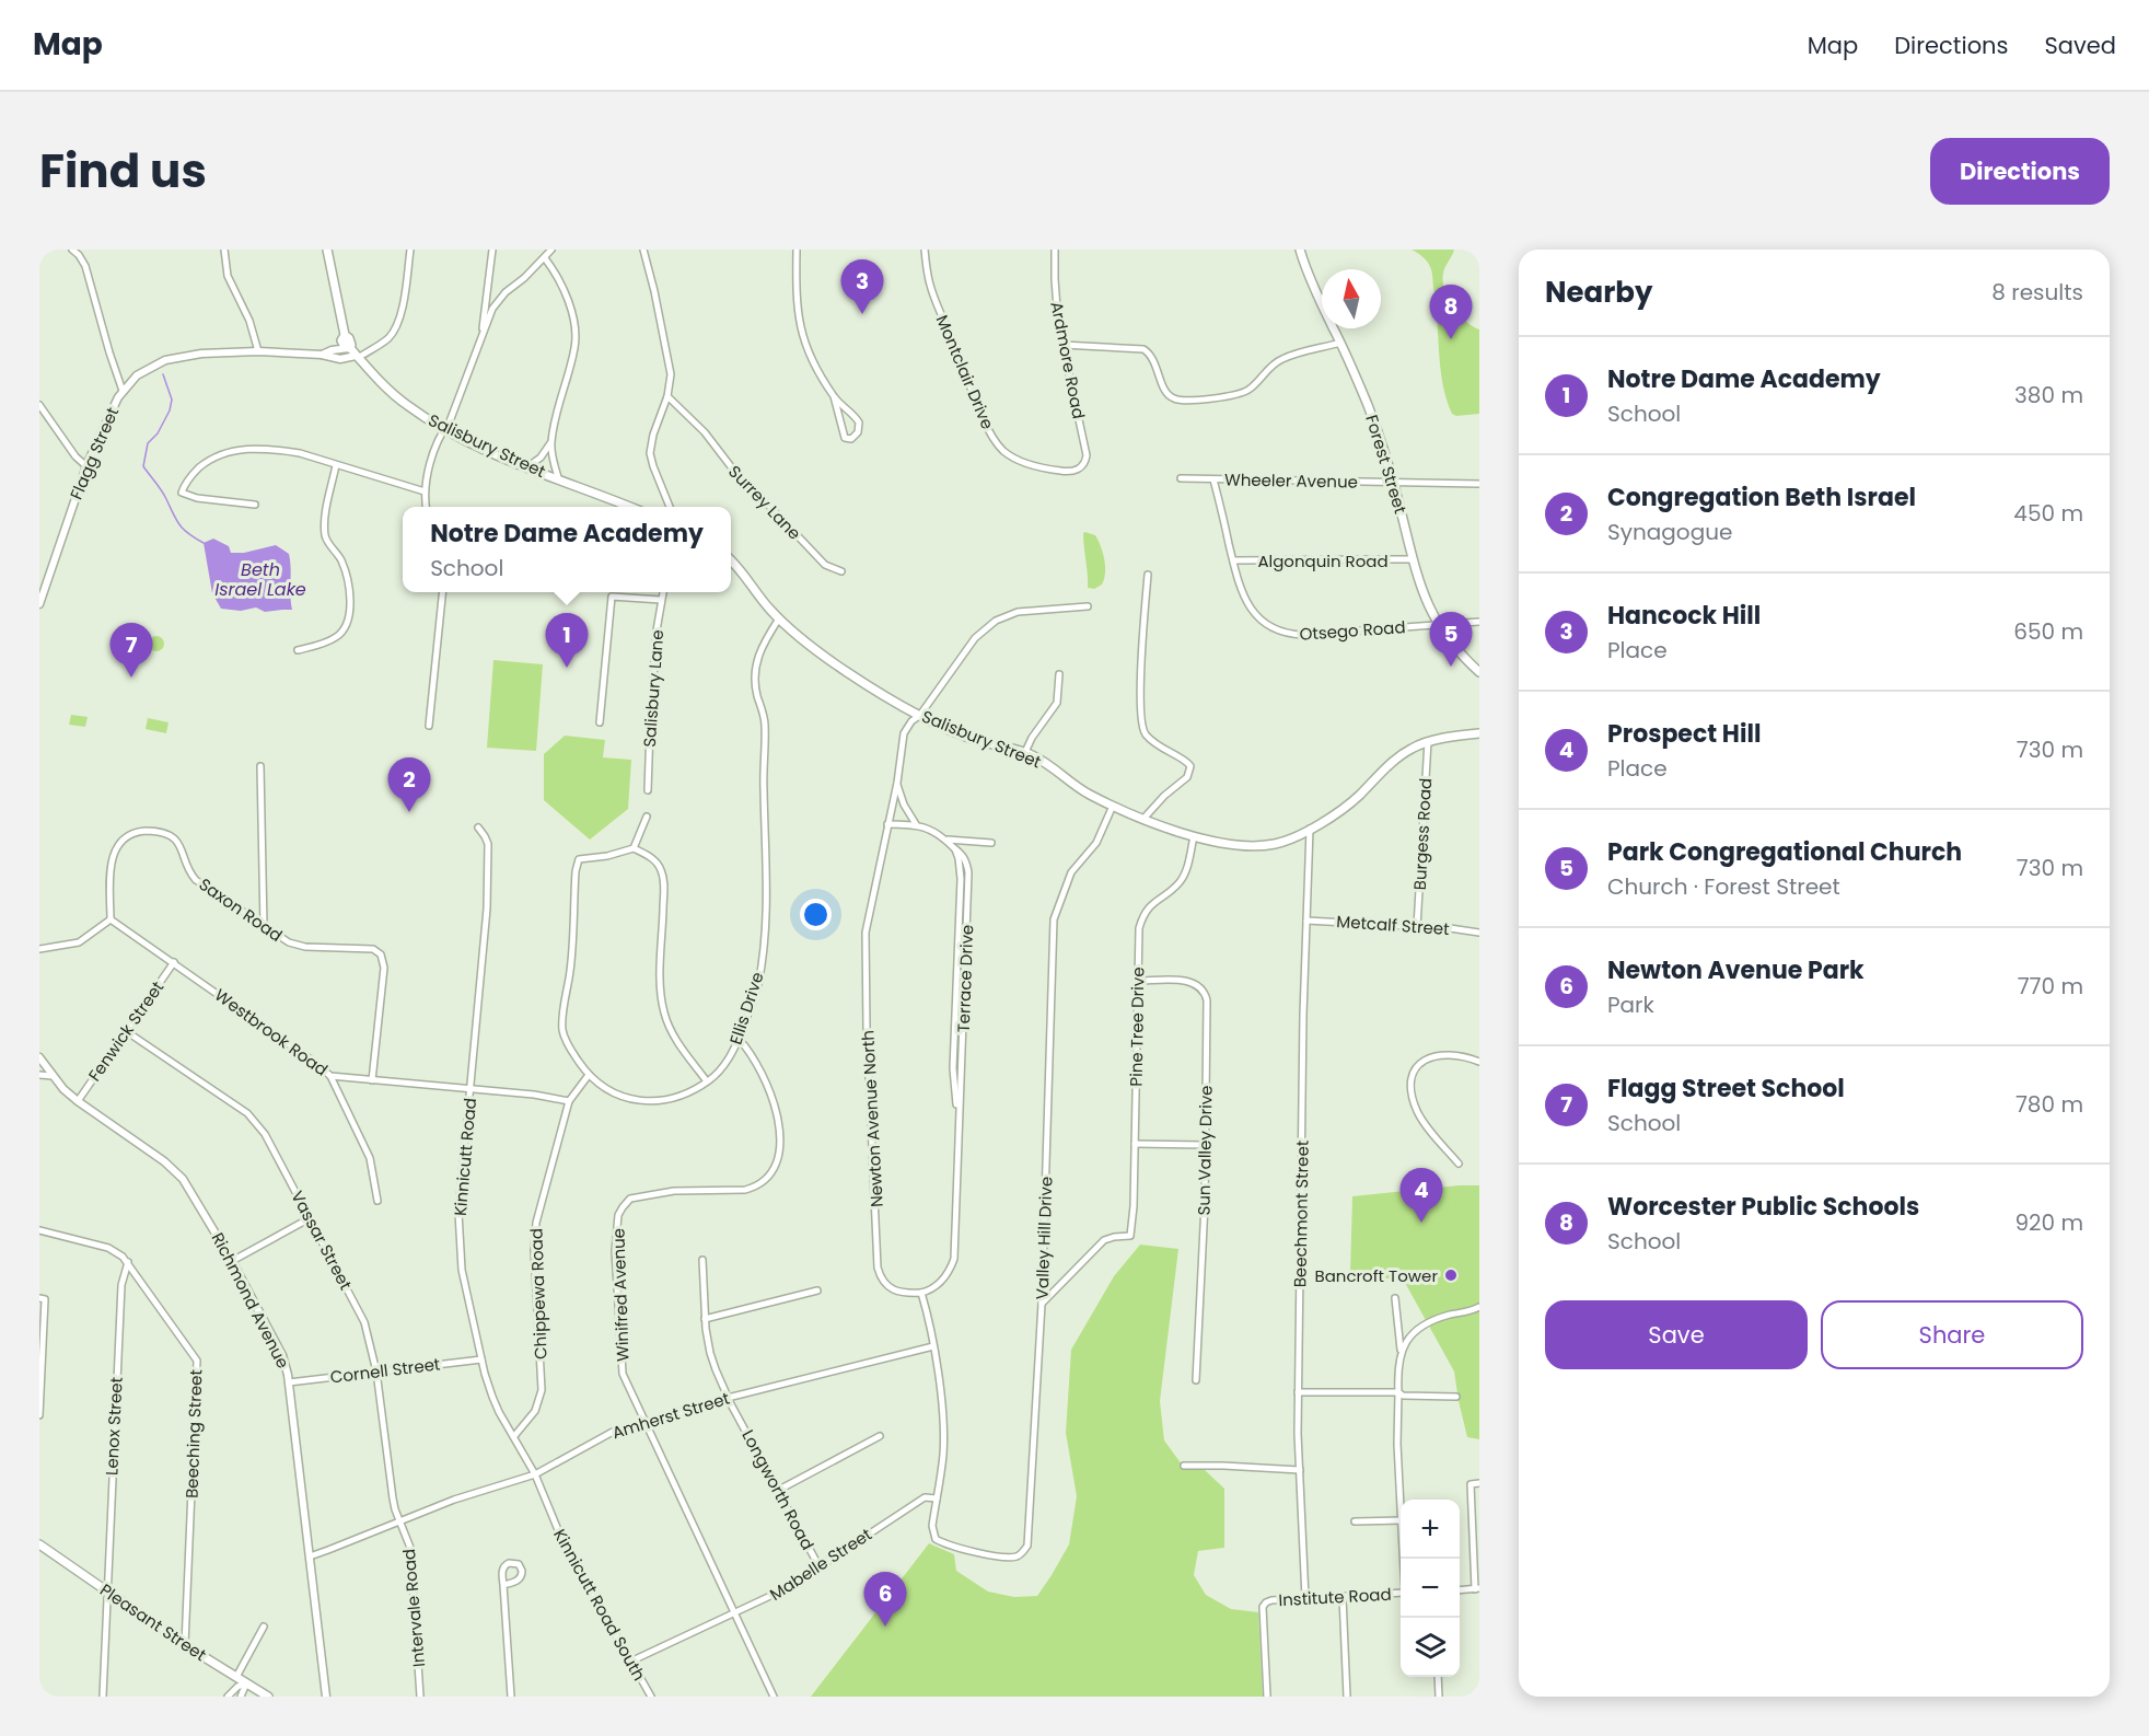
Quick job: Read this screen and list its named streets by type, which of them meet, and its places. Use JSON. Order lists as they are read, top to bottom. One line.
{"streets":{"main road":["Salisbury Street","Forest Street","Pleasant Street"],"street":["Ardmore Road","Montclair Drive","Flagg Street","Wheeler Avenue","Surrey Lane","Algonquin Road","Otsego Road","Salisbury Lane","Burgess Road","Saxon Road","Metcalf Street","Terrace Drive","Ellis Drive","Pine Tree Drive","Fenwick Street","Westbrook Road","Newton Avenue North","Sun Valley Drive","Kinnicutt Road","Beechmont Street","Valley Hill Drive","Vassar Street","Chippewa Road","Winifred Avenue","Richmond Avenue","Cornell Street","Amherst Street","Lenox Street","Beeching Street","Longworth Road","Mabelle Street","Institute Road","Kinnicutt Road South","Intervale Road"]},"crossings":[["Ardmore Road","Montclair Drive"],["Salisbury Street","Flagg Street"],["Salisbury Street","Burgess Road"],["Salisbury Street","Ellis Drive"],["Salisbury Street","Pine Tree Drive"],["Salisbury Street","Newton Avenue North"],["Salisbury Street","Beechmont Street"],["Salisbury Street","Valley Hill Drive"],["Forest Street","Wheeler Avenue"],["Forest Street","Algonquin Road"],["Forest Street","Otsego Road"],["Wheeler Avenue","Otsego Road"],["Algonquin Road","Otsego Road"],["Burgess Road","Metcalf Street"],["Saxon Road","Westbrook Road"],["Metcalf Street","Beechmont Street"],["Terrace Drive","Newton Avenue North"],["Ellis Drive","Chippewa Road"],["Ellis Drive","Winifred Avenue"],["Pine Tree Drive","Sun Valley Drive"],["Pine Tree Drive","Valley Hill Drive"],["Fenwick Street","Westbrook Road"],["Fenwick Street","Vassar Street"],["Fenwick Street","Richmond Avenue"],["Westbrook Road","Kinnicutt Road"],["Westbrook Road","Chippewa Road"],["Kinnicutt Road","Chippewa Road"],["Kinnicutt Road","Cornell Street"],["Kinnicutt Road","Amherst Street"],["Kinnicutt Road","Kinnicutt Road South"],["Beechmont Street","Institute Road"],["Valley Hill Drive","Mabelle Street"],["Vassar Street","Cornell Street"],["Vassar Street","Amherst Street"],["Vassar Street","Intervale Road"],["Winifred Avenue","Amherst Street"],["Winifred Avenue","Mabelle Street"],["Richmond Avenue","Cornell Street"],["Richmond Avenue","Amherst Street"],["Amherst Street","Longworth Road"],["Amherst Street","Kinnicutt Road South"],["Amherst Street","Intervale Road"],["Lenox Street","Beeching Street"],["Lenox Street","Pleasant Street"],["Beeching Street","Pleasant Street"],["Longworth Road","Mabelle Street"],["Mabelle Street","Kinnicutt Road South"]],"water":["Beth Israel Lake"],"places":["Bancroft Tower"],"north":"top","page":{"header":"Map","nav":["Map","Directions","Saved"],"title":"Find us","buttons":["Directions",["Save","Share"]],"heading":["Nearby","8 results"],"pins":["3","8","5","1","7","2","4","6"],"list":[{"mark":"1","name":"Notre Dame Academy","note":"School","value":"380 m"},{"mark":"2","name":"Congregation Beth Israel","note":"Synagogue","value":"450 m"},{"mark":"3","name":"Hancock Hill","note":"Place","value":"650 m"},{"mark":"4","name":"Prospect Hill","note":"Place","value":"730 m"},{"mark":"5","name":"Park Congregational Church","note":"Church · Forest Street","value":"730 m"},{"mark":"6","name":"Newton Avenue Park","note":"Park","value":"770 m"},{"mark":"7","name":"Flagg Street School","note":"School","value":"780 m"},{"mark":"8","name":"Worcester Public Schools","note":"School","value":"920 m"}],"popup":["Notre Dame Academy","School"],"map_buttons":["+","−"]}}
